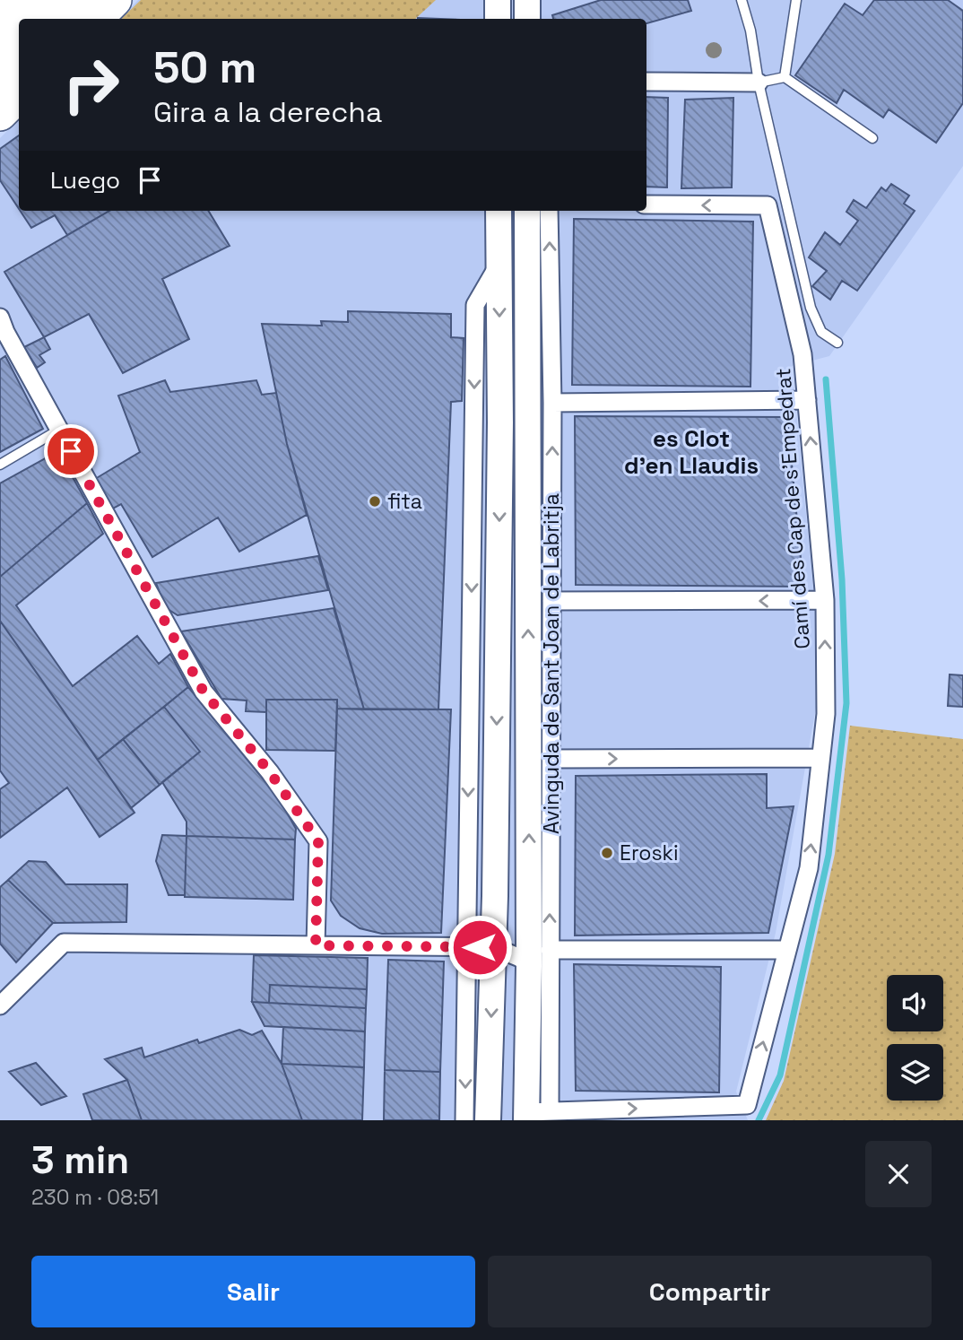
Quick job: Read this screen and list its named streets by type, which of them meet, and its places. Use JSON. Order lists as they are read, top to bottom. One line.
{"streets":{"main road":["Avinguda de Sant Joan de Labritja"],"street":["Camí des Cap de s'Empedrat"]},"crossings":[["Camí des Cap de s'Empedrat","Avinguda de Sant Joan de Labritja"]],"districts":["es Clot d'en Llaudis"],"places":["fita","Eroski"],"page":{"turn":["50 m","Gira a la derecha"],"then":"Luego","heading":["3 min","230 m · 08:51"],"buttons":["Salir","Compartir"]}}
